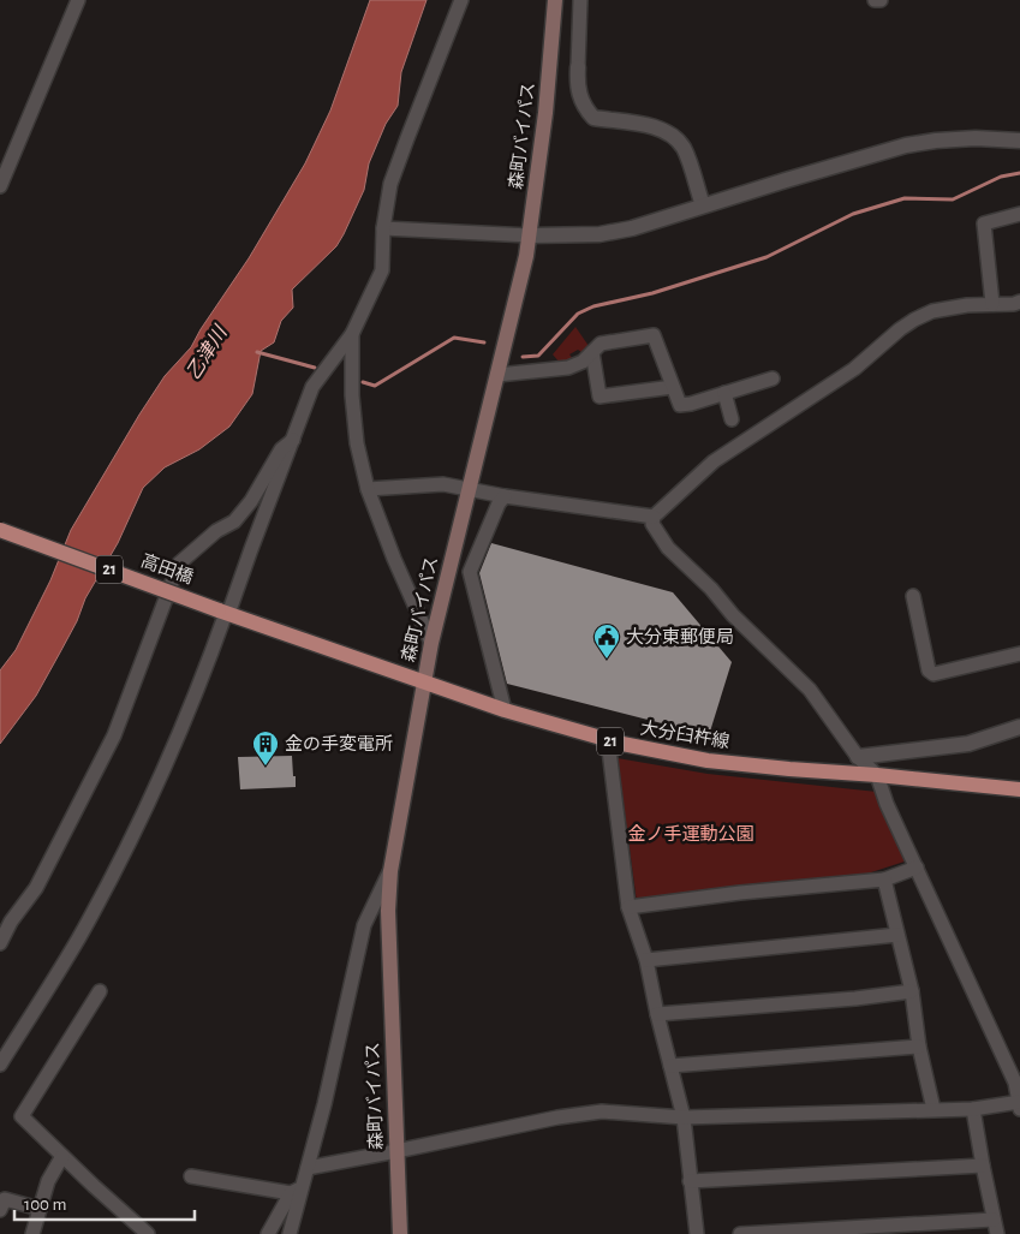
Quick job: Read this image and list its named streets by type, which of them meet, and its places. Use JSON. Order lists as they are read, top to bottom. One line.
{"streets":{"main road":["森町バイパス","21","高田橋","大分臼杵線"]},"crossings":[["森町バイパス","大分臼杵線"],["高田橋","大分臼杵線"]],"water":["乙津川"],"parks":["金ノ手運動公園"],"places":{"public building":["大分東郵便局"],"building":["金の手変電所"]},"scale_bar":"100 m"}
